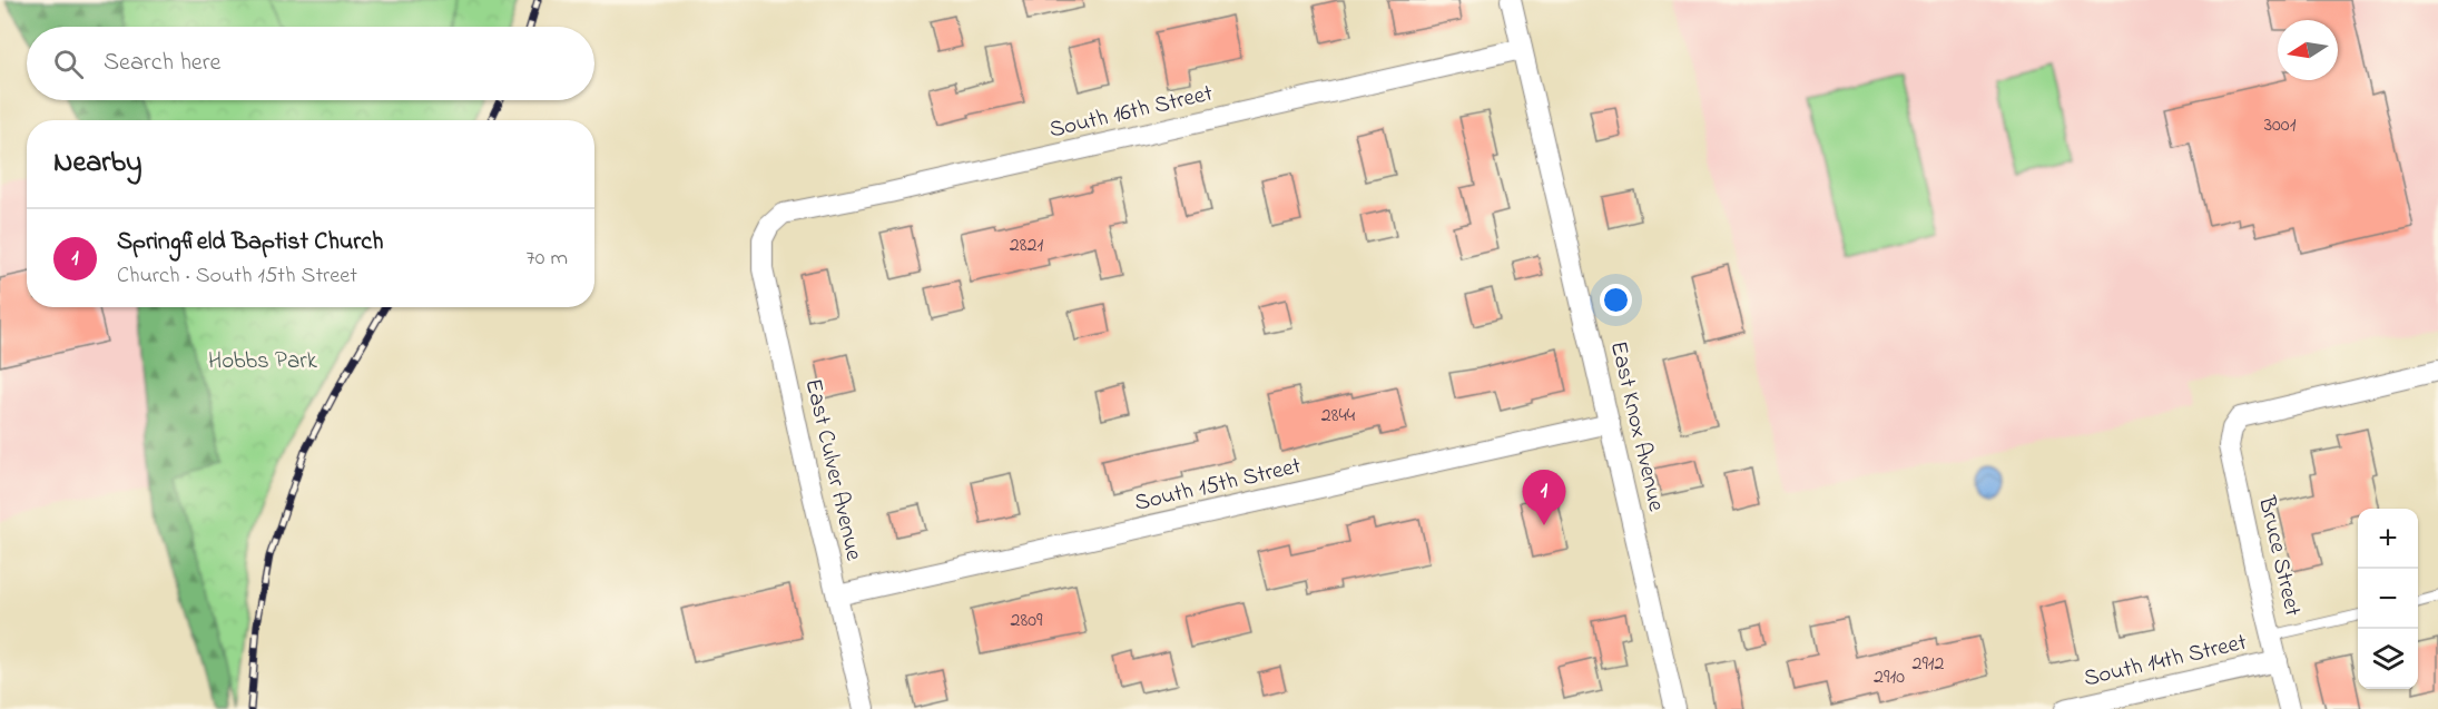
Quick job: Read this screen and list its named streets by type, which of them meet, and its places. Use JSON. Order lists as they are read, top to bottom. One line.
{"streets":{"street":["South 16th Street","East Knox Avenue","East Culver Avenue","South 15th Street","Bruce Street","South 14th Street"]},"crossings":[["South 16th Street","East Knox Avenue"],["South 16th Street","East Culver Avenue"],["East Knox Avenue","South 15th Street"],["East Culver Avenue","South 15th Street"],["Bruce Street","South 14th Street"]],"parks":["Hobbs Park"],"house_numbers":["3001","2821","2844","2809","2912","2910"],"north":"left","page":{"search":"Search here","heading":"Nearby","list":[{"mark":"1","name":"Springfield Baptist Church","note":"Church · South 15th Street","value":"70 m"}],"pins":"1","map_buttons":["+","−"]}}
